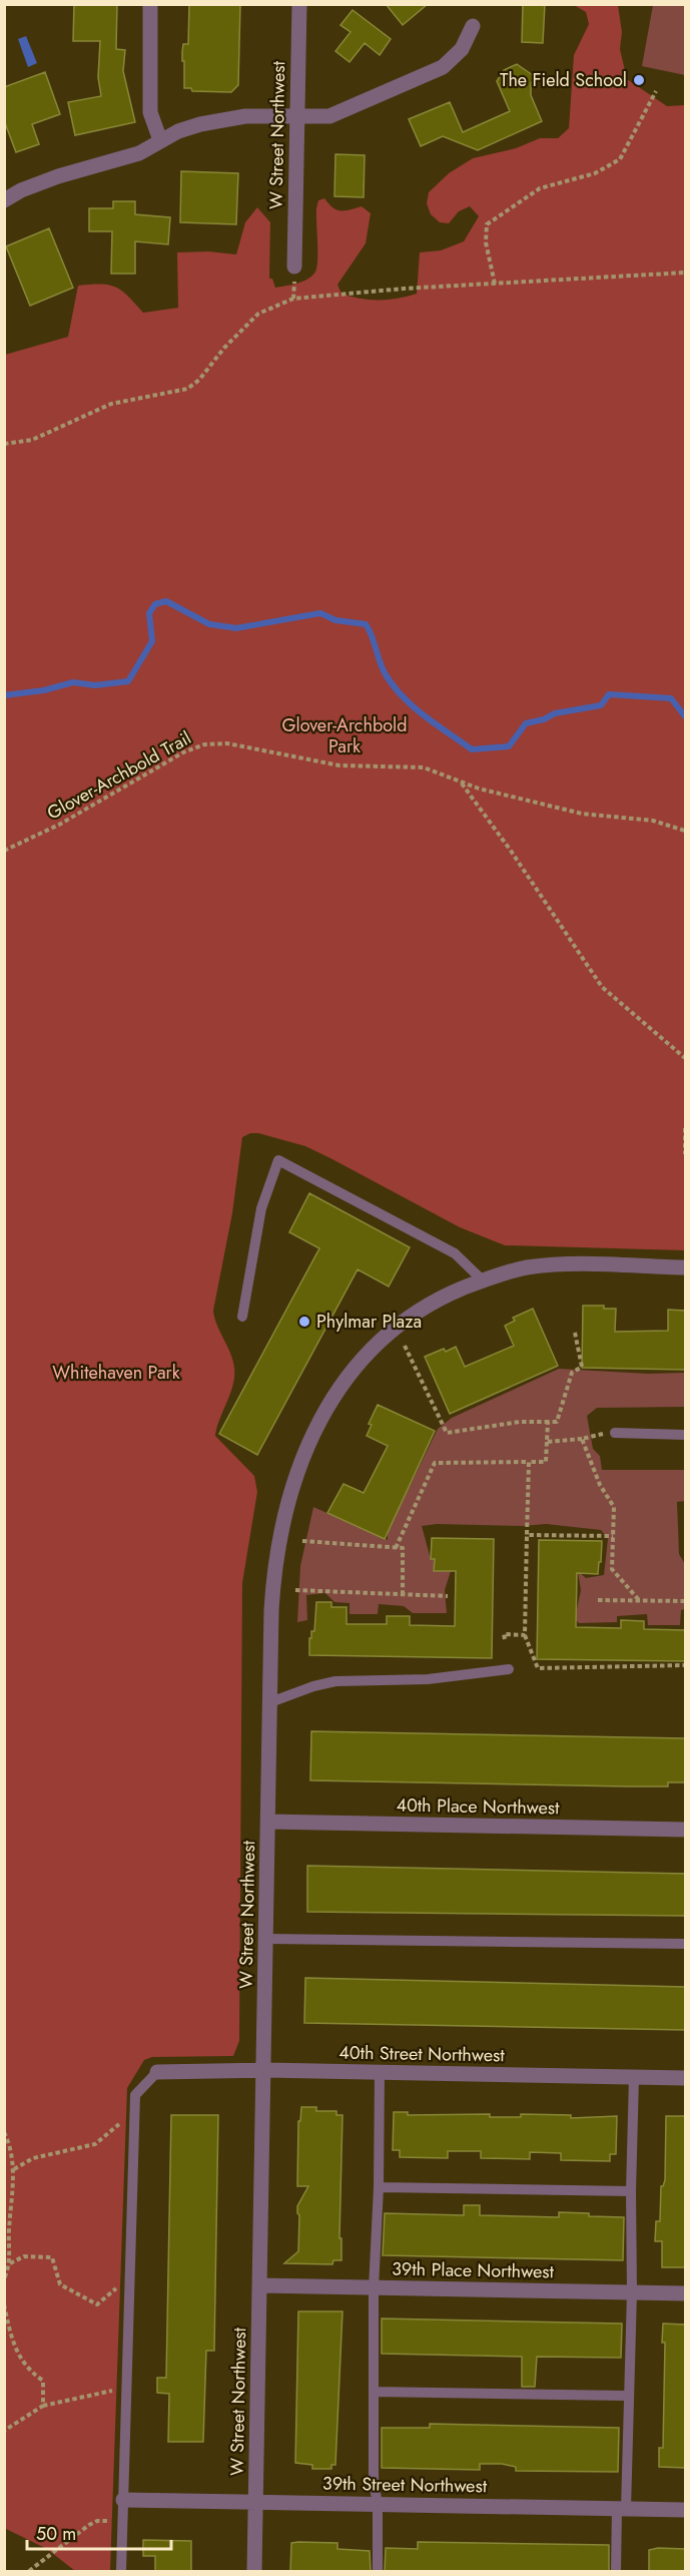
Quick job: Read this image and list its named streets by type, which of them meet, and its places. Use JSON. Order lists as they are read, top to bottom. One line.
{"streets":{"street":["W Street Northwest","40th Place Northwest","40th Street Northwest","39th Place Northwest","39th Street Northwest"],"path":["Glover-Archbold Trail"]},"crossings":[["W Street Northwest","40th Place Northwest"],["W Street Northwest","40th Street Northwest"],["W Street Northwest","39th Place Northwest"],["W Street Northwest","39th Street Northwest"]],"parks":["Glover-Archbold Park","Whitehaven Park"],"places":["The Field School","Phylmar Plaza"],"scale_bar":"50 m"}
